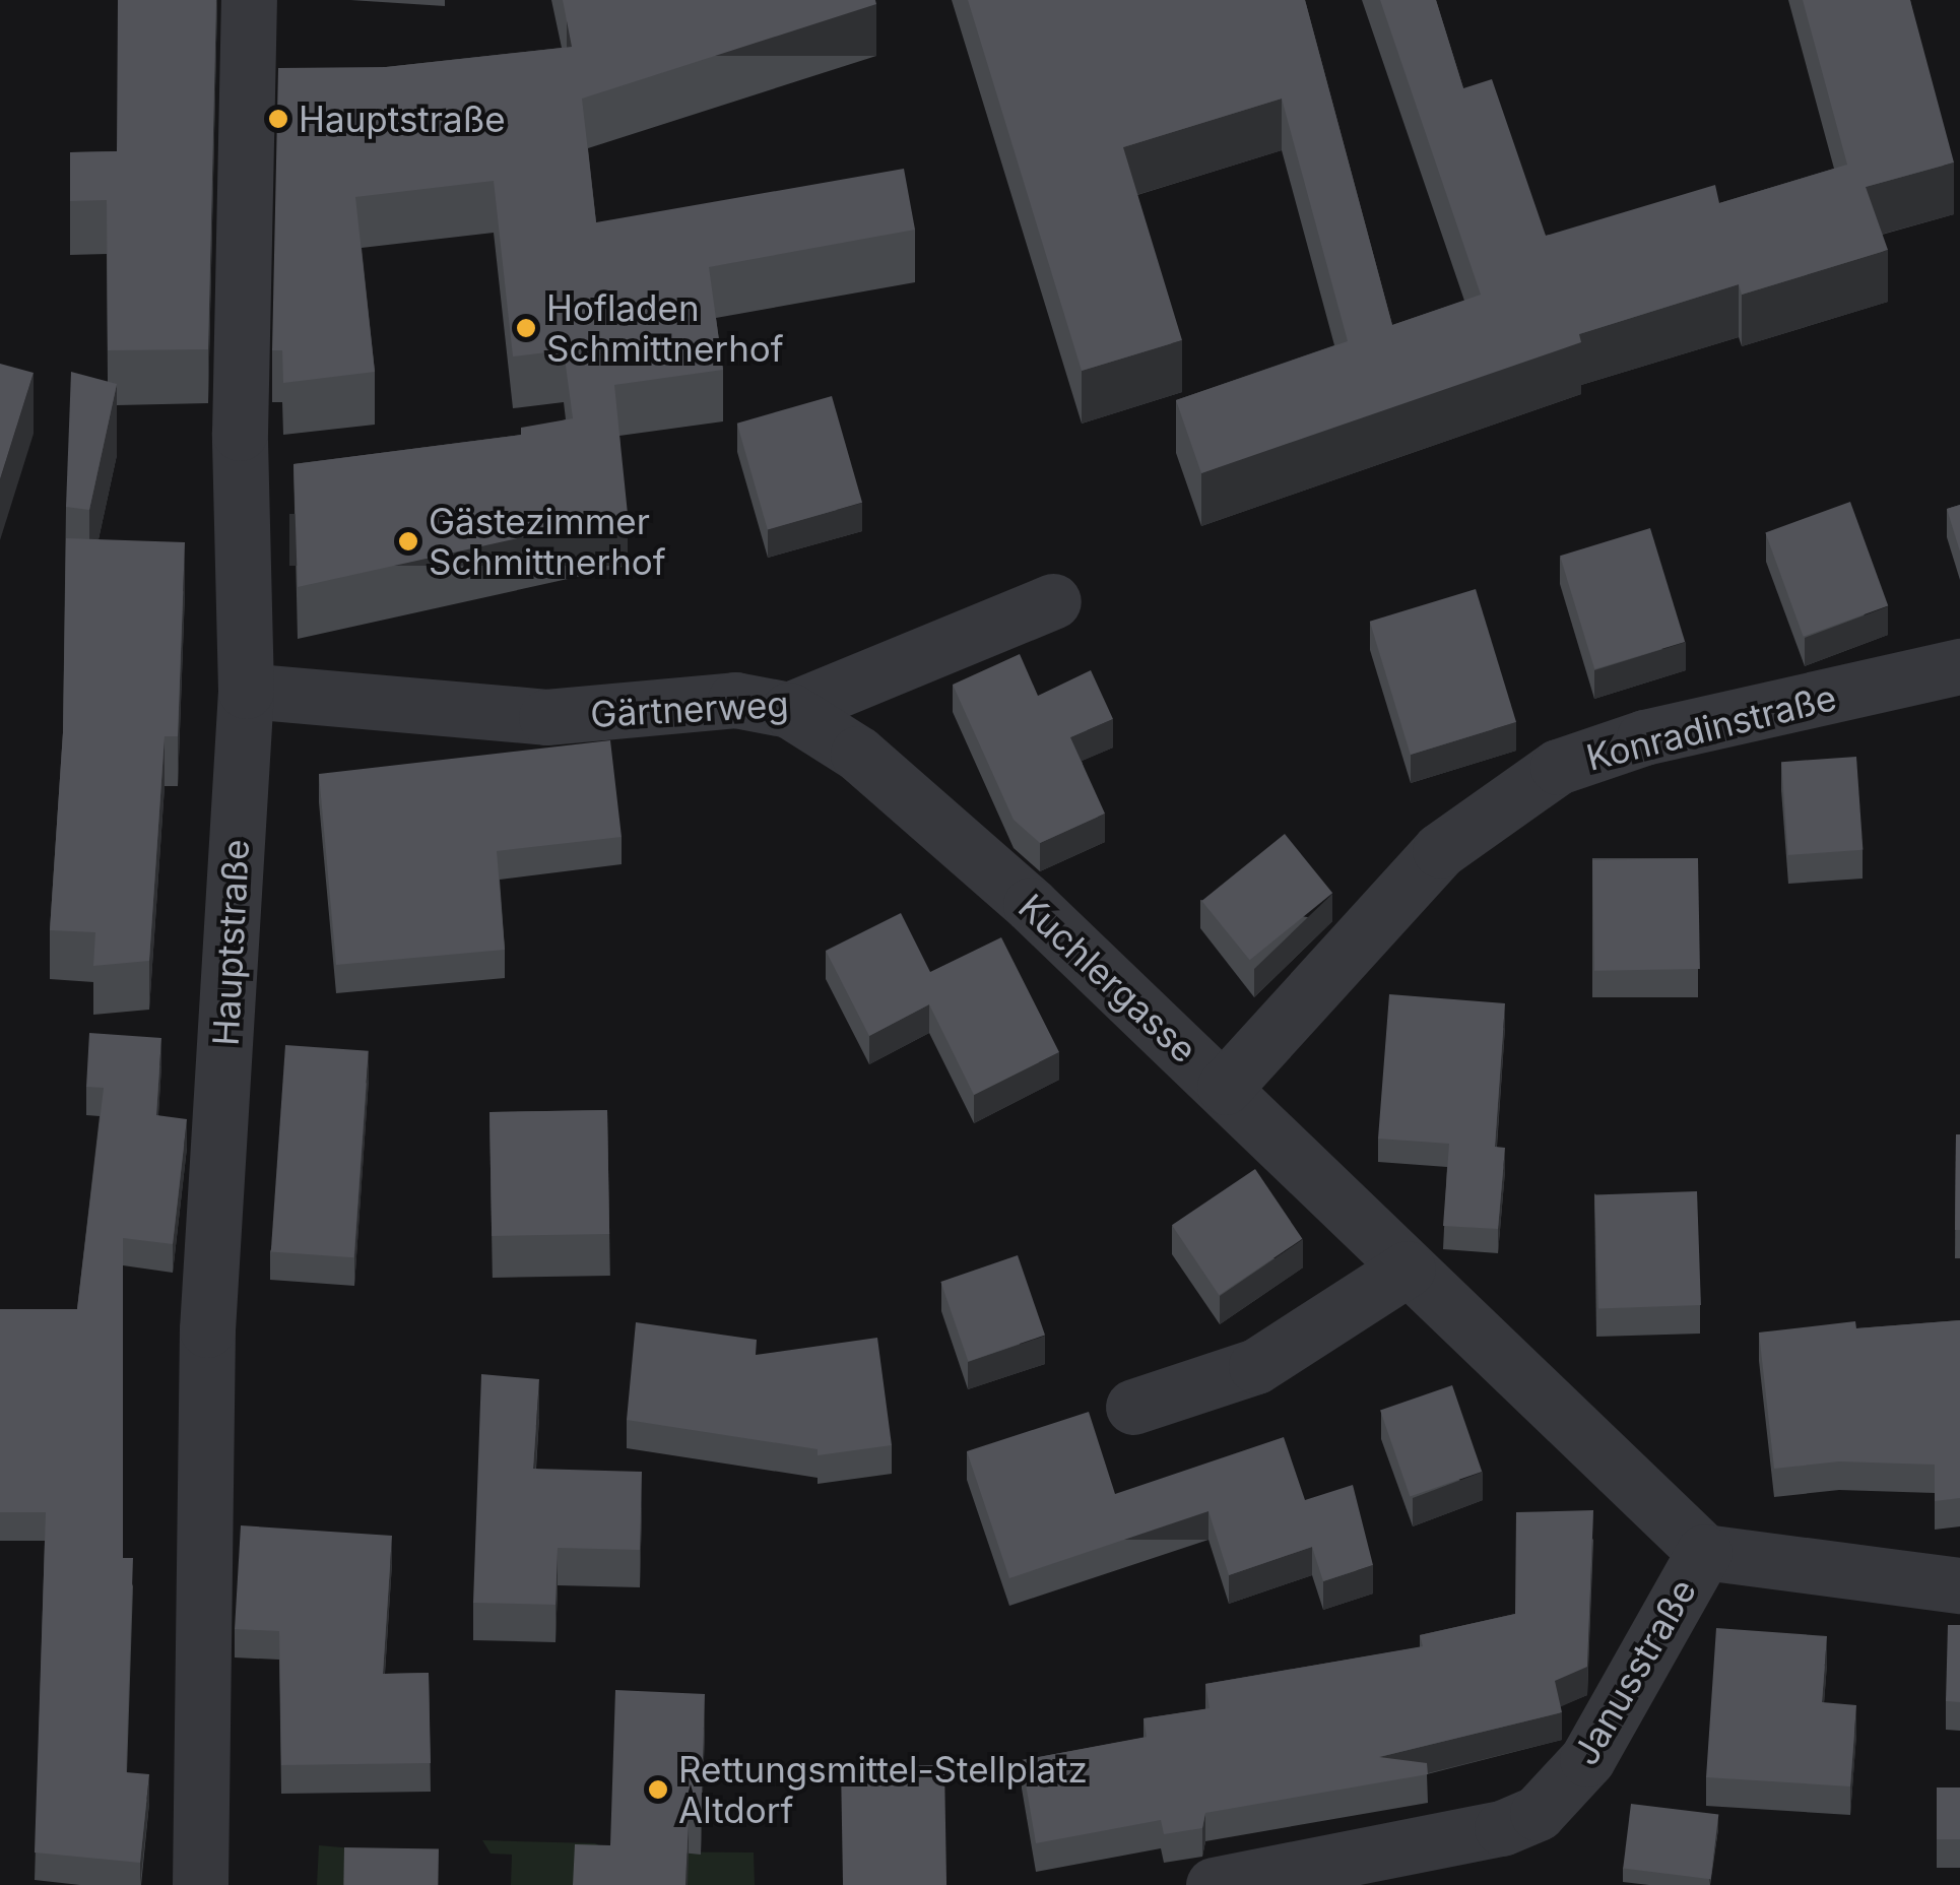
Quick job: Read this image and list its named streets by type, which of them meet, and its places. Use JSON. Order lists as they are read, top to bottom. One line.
{"streets":{"street":["Gärtnerweg","Konradinstraße","Hauptstraße","Kuchlergasse","Janusstraße"]},"crossings":[["Gärtnerweg","Hauptstraße"],["Gärtnerweg","Kuchlergasse"],["Konradinstraße","Kuchlergasse"],["Kuchlergasse","Janusstraße"]],"places":["Hauptstraße","Hofladen Schmittnerhof","Gästezimmer Schmittnerhof","Rettungsmittel-Stellplatz Altdorf"]}
